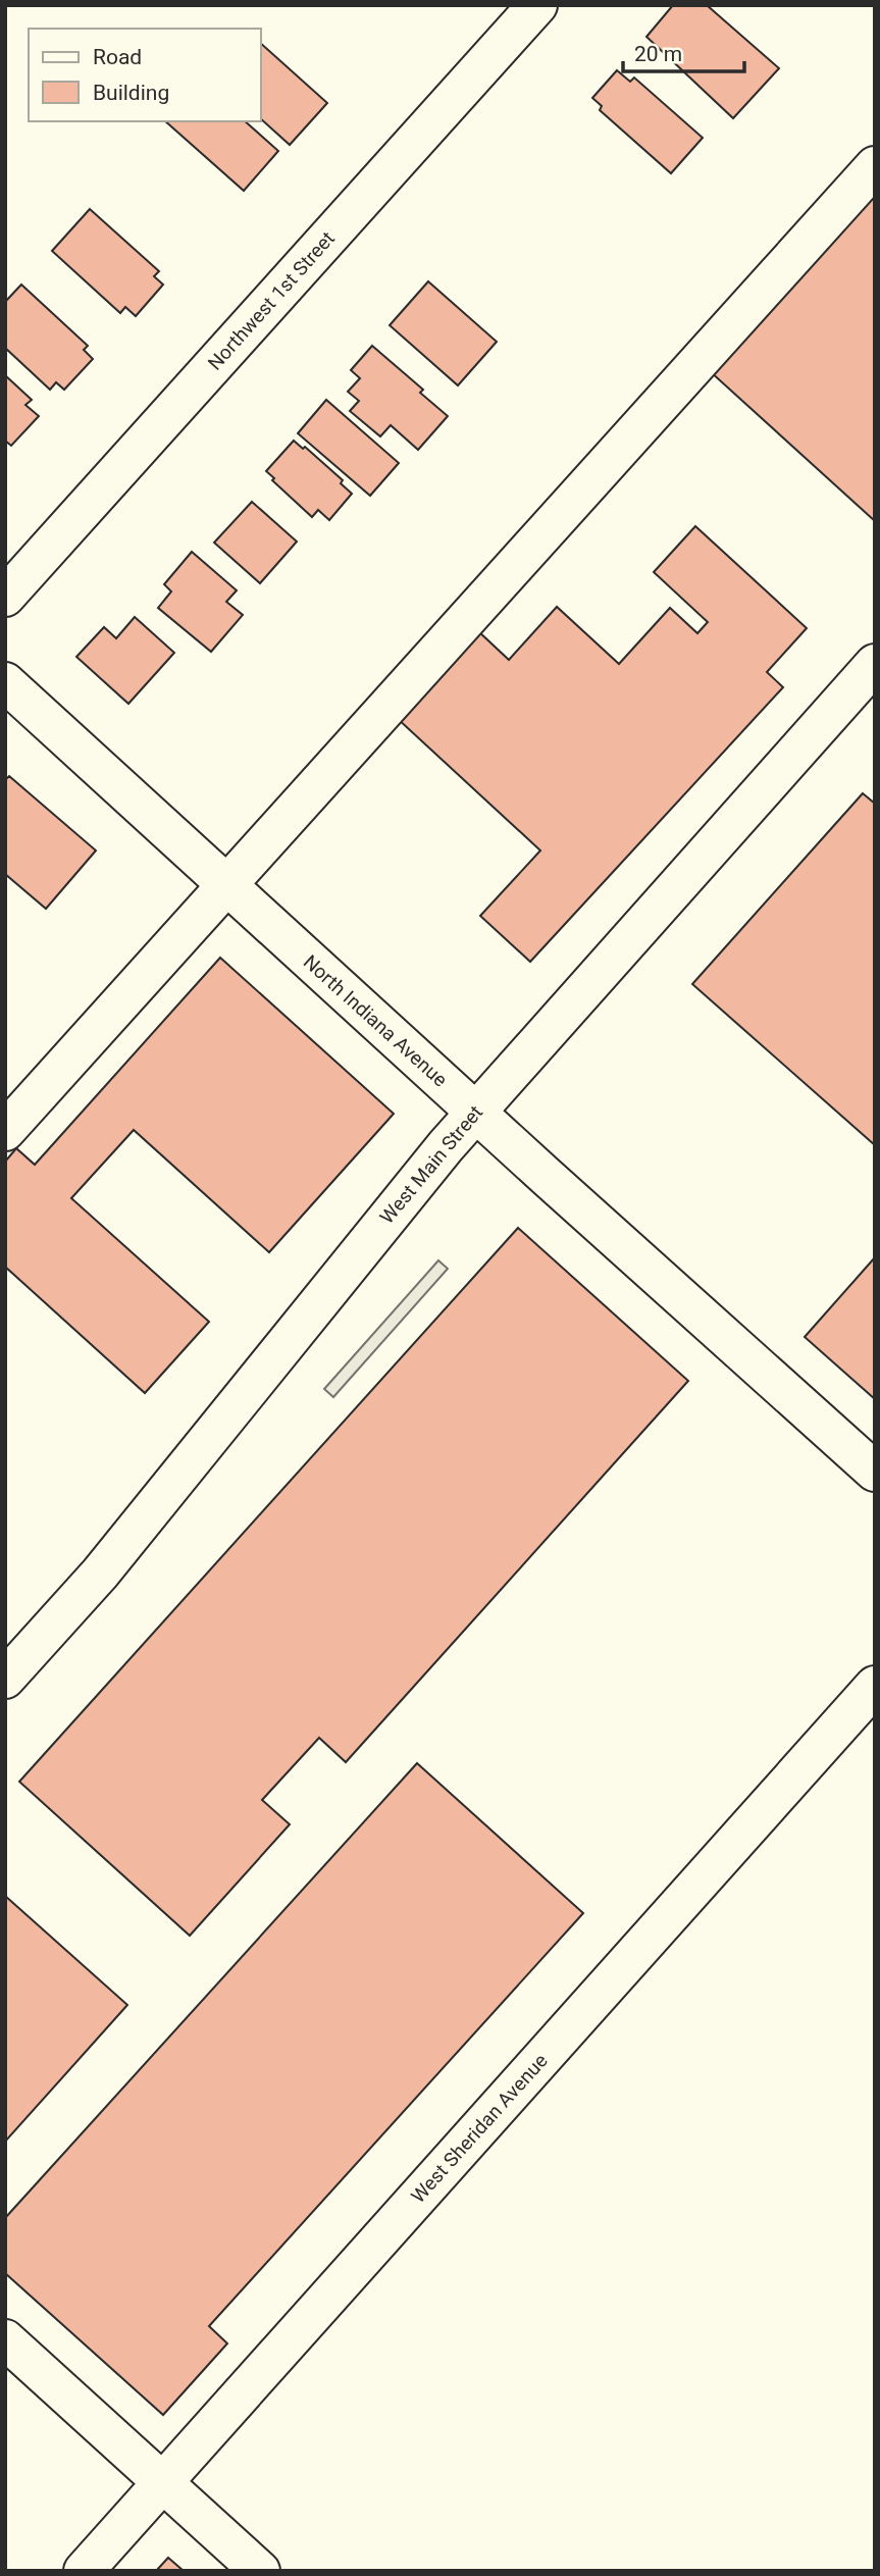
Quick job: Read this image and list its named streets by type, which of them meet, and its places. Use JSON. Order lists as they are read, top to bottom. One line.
{"streets":{"street":["Northwest 1st Street","North Indiana Avenue","West Main Street","West Sheridan Avenue"]},"crossings":[["North Indiana Avenue","West Main Street"]],"legend":["Road","Building"],"scale_bar":"20 m"}
